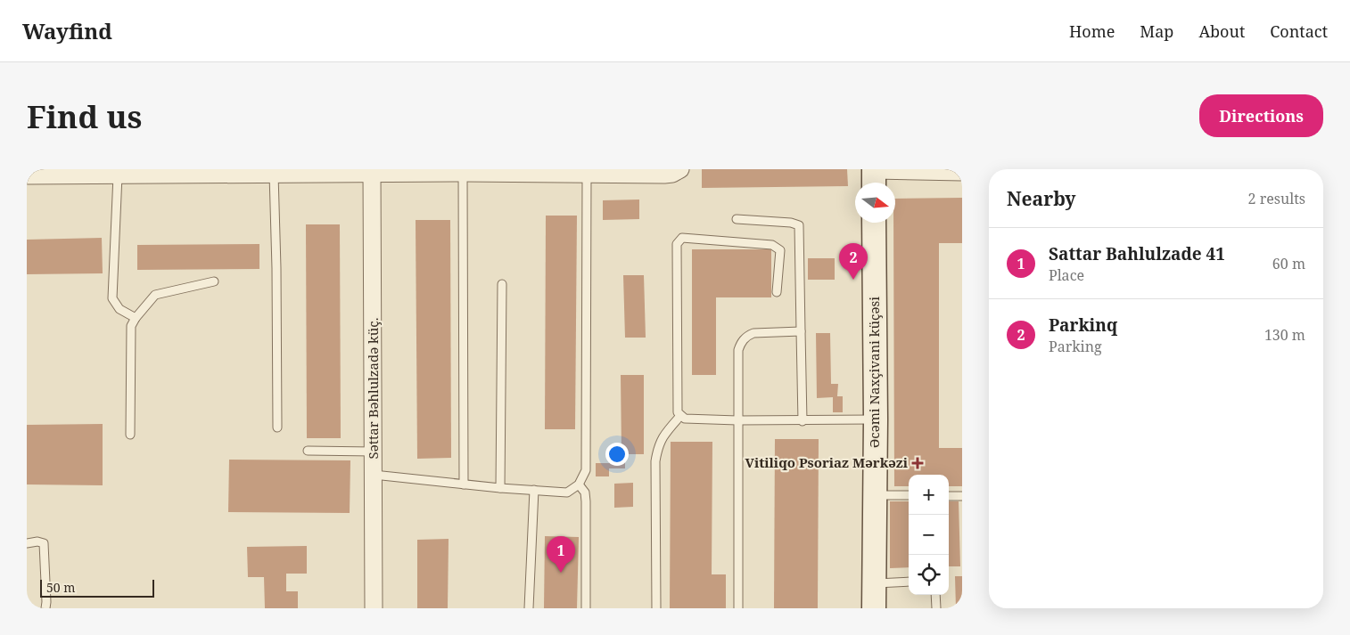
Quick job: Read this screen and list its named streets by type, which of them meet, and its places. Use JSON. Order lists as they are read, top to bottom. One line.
{"streets":{"street":["Əcəmi Naxçivani küçəsi","Səttar Bəhlulzadə küç."]},"places":{"health":["Vitiliqo Psoriaz Mərkəzi"]},"scale_bar":"50 m","north":"right","page":{"header":"Wayfind","nav":["Home","Map","About","Contact"],"buttons":"Directions","title":"Find us","heading":["Nearby","2 results"],"list":[{"mark":"1","name":"Sattar Bahlulzade 41","note":"Place","value":"60 m"},{"mark":"2","name":"Parkinq","note":"Parking","value":"130 m"}],"pins":["2","1"],"map_buttons":["+","−"],"scale":"50 m"}}
